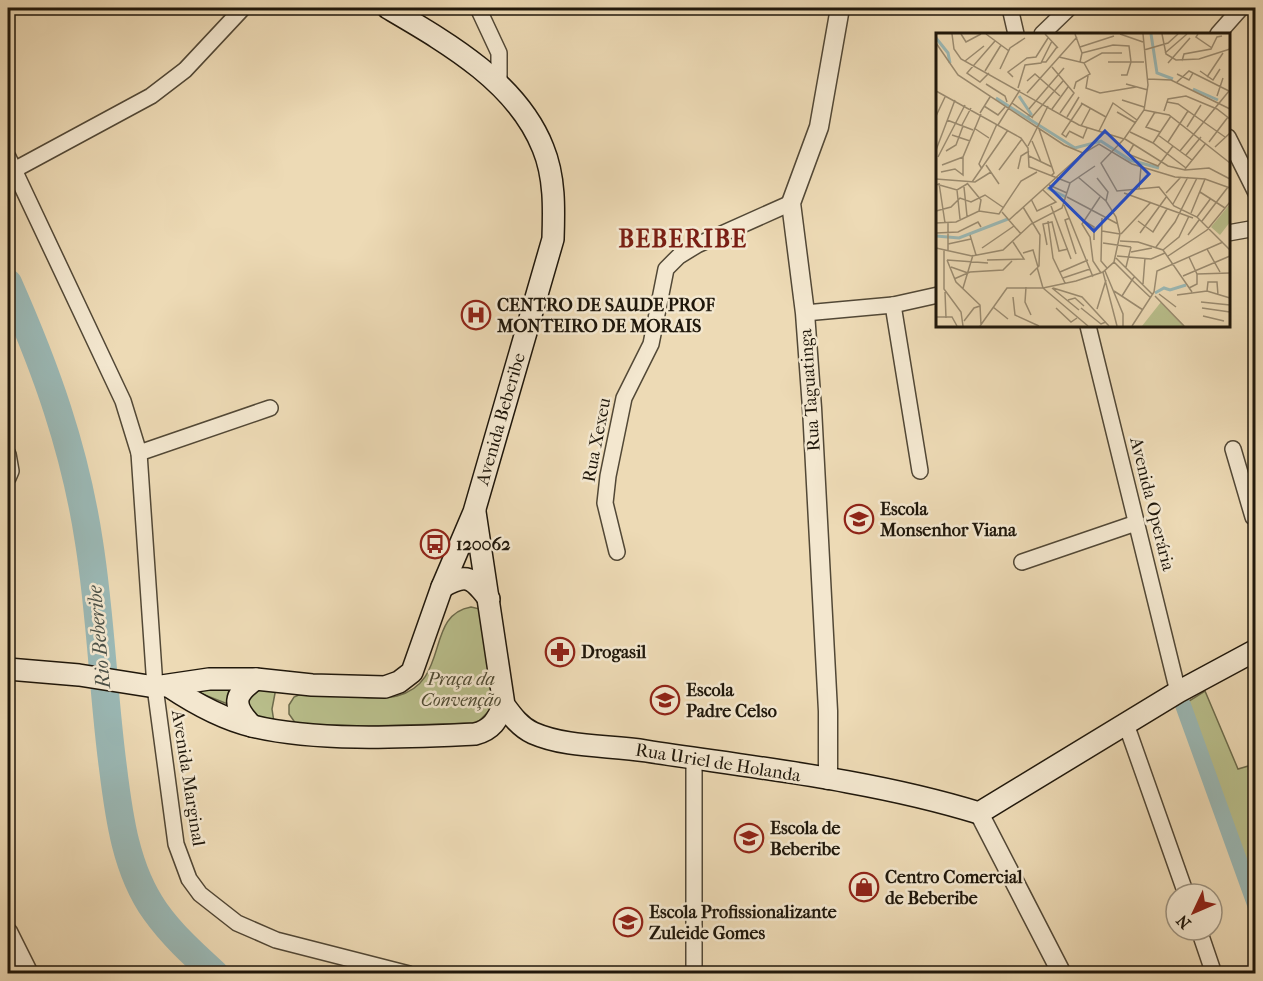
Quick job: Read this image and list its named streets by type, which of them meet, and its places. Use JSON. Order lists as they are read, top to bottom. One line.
{"streets":{"main road":["Avenida Beberibe","Rua Uriel de Holanda"],"street":["Rua Taguatinga","Rua Xexeu","Avenida Operária","Avenida Marginal"]},"crossings":[["Rua Taguatinga","Rua Xexeu"],["Rua Taguatinga","Rua Uriel de Holanda"],["Avenida Beberibe","Rua Uriel de Holanda"]],"districts":["BEBERIBE"],"water":["Rio Beberibe"],"parks":["Praça da Convenção"],"places":{"hospital":["CENTRO DE SAUDE PROF MONTEIRO DE MORAIS"],"school or university":["Escola Monsenhor Viana","Escola Padre Celso","Escola de Beberibe","Escola Profissionalizante Zuleide Gomes"],"bus stop":["120062"],"pharmacy":["Drogasil"],"shop":["Centro Comercial de Beberibe"]},"north":"bottom left"}
